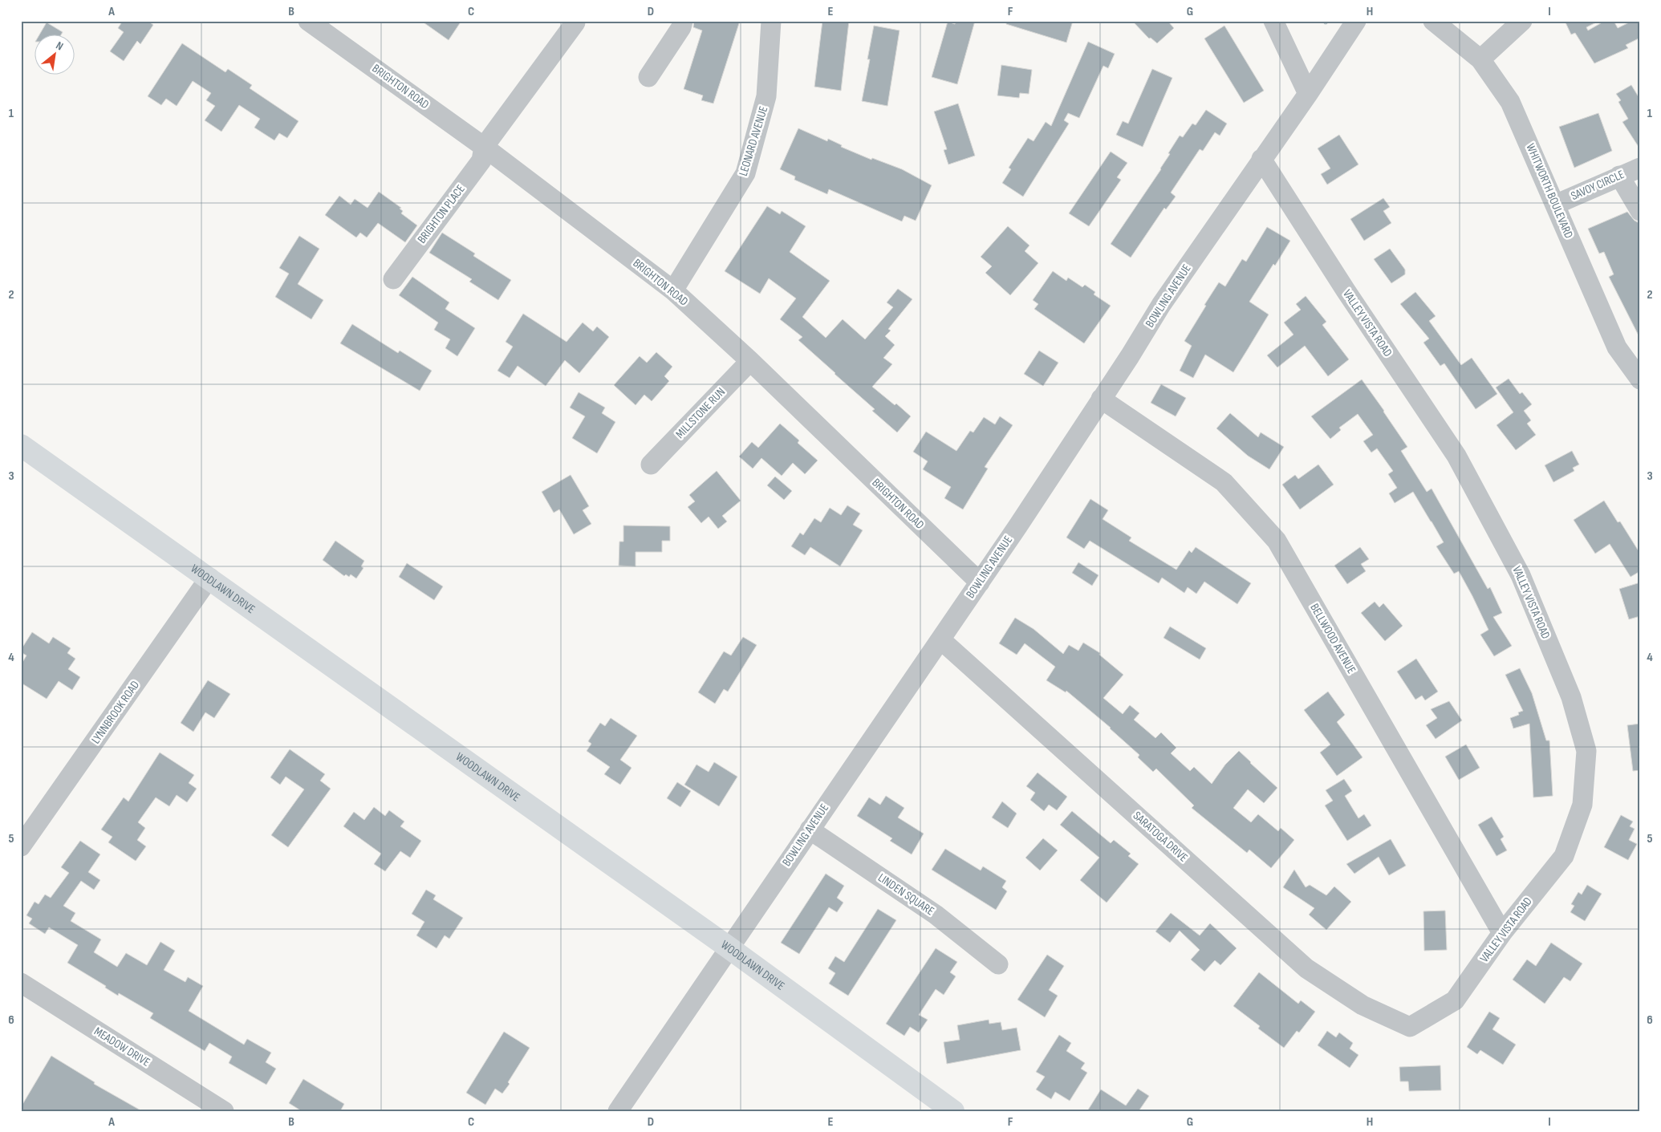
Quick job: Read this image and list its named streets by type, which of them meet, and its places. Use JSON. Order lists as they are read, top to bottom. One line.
{"streets":{"main road":["WOODLAWN DRIVE"],"street":["BRIGHTON ROAD","LEONARD AVENUE","SAVOY CIRCLE","WHITWORTH BOULEVARD","BRIGHTON PLACE","BOWLING AVENUE","VALLEY VISTA ROAD","MILLSTONE RUN","BELLWOOD AVENUE","LYNNBROOK ROAD","SARATOGA DRIVE","LINDEN SQUARE","MEADOW DRIVE"]},"crossings":[["BRIGHTON ROAD","LEONARD AVENUE"],["BRIGHTON ROAD","BRIGHTON PLACE"],["BRIGHTON ROAD","BOWLING AVENUE"],["BRIGHTON ROAD","MILLSTONE RUN"],["SAVOY CIRCLE","WHITWORTH BOULEVARD"],["BOWLING AVENUE","VALLEY VISTA ROAD"],["BOWLING AVENUE","WOODLAWN DRIVE"],["BOWLING AVENUE","BELLWOOD AVENUE"],["BOWLING AVENUE","SARATOGA DRIVE"],["BOWLING AVENUE","LINDEN SQUARE"],["VALLEY VISTA ROAD","BELLWOOD AVENUE"],["VALLEY VISTA ROAD","SARATOGA DRIVE"],["WOODLAWN DRIVE","LYNNBROOK ROAD"]],"north":"top right","grid":{"columns":["A","B","C","D","E","F","G","H","I"],"rows":["1","2","3","4","5","6"]}}
